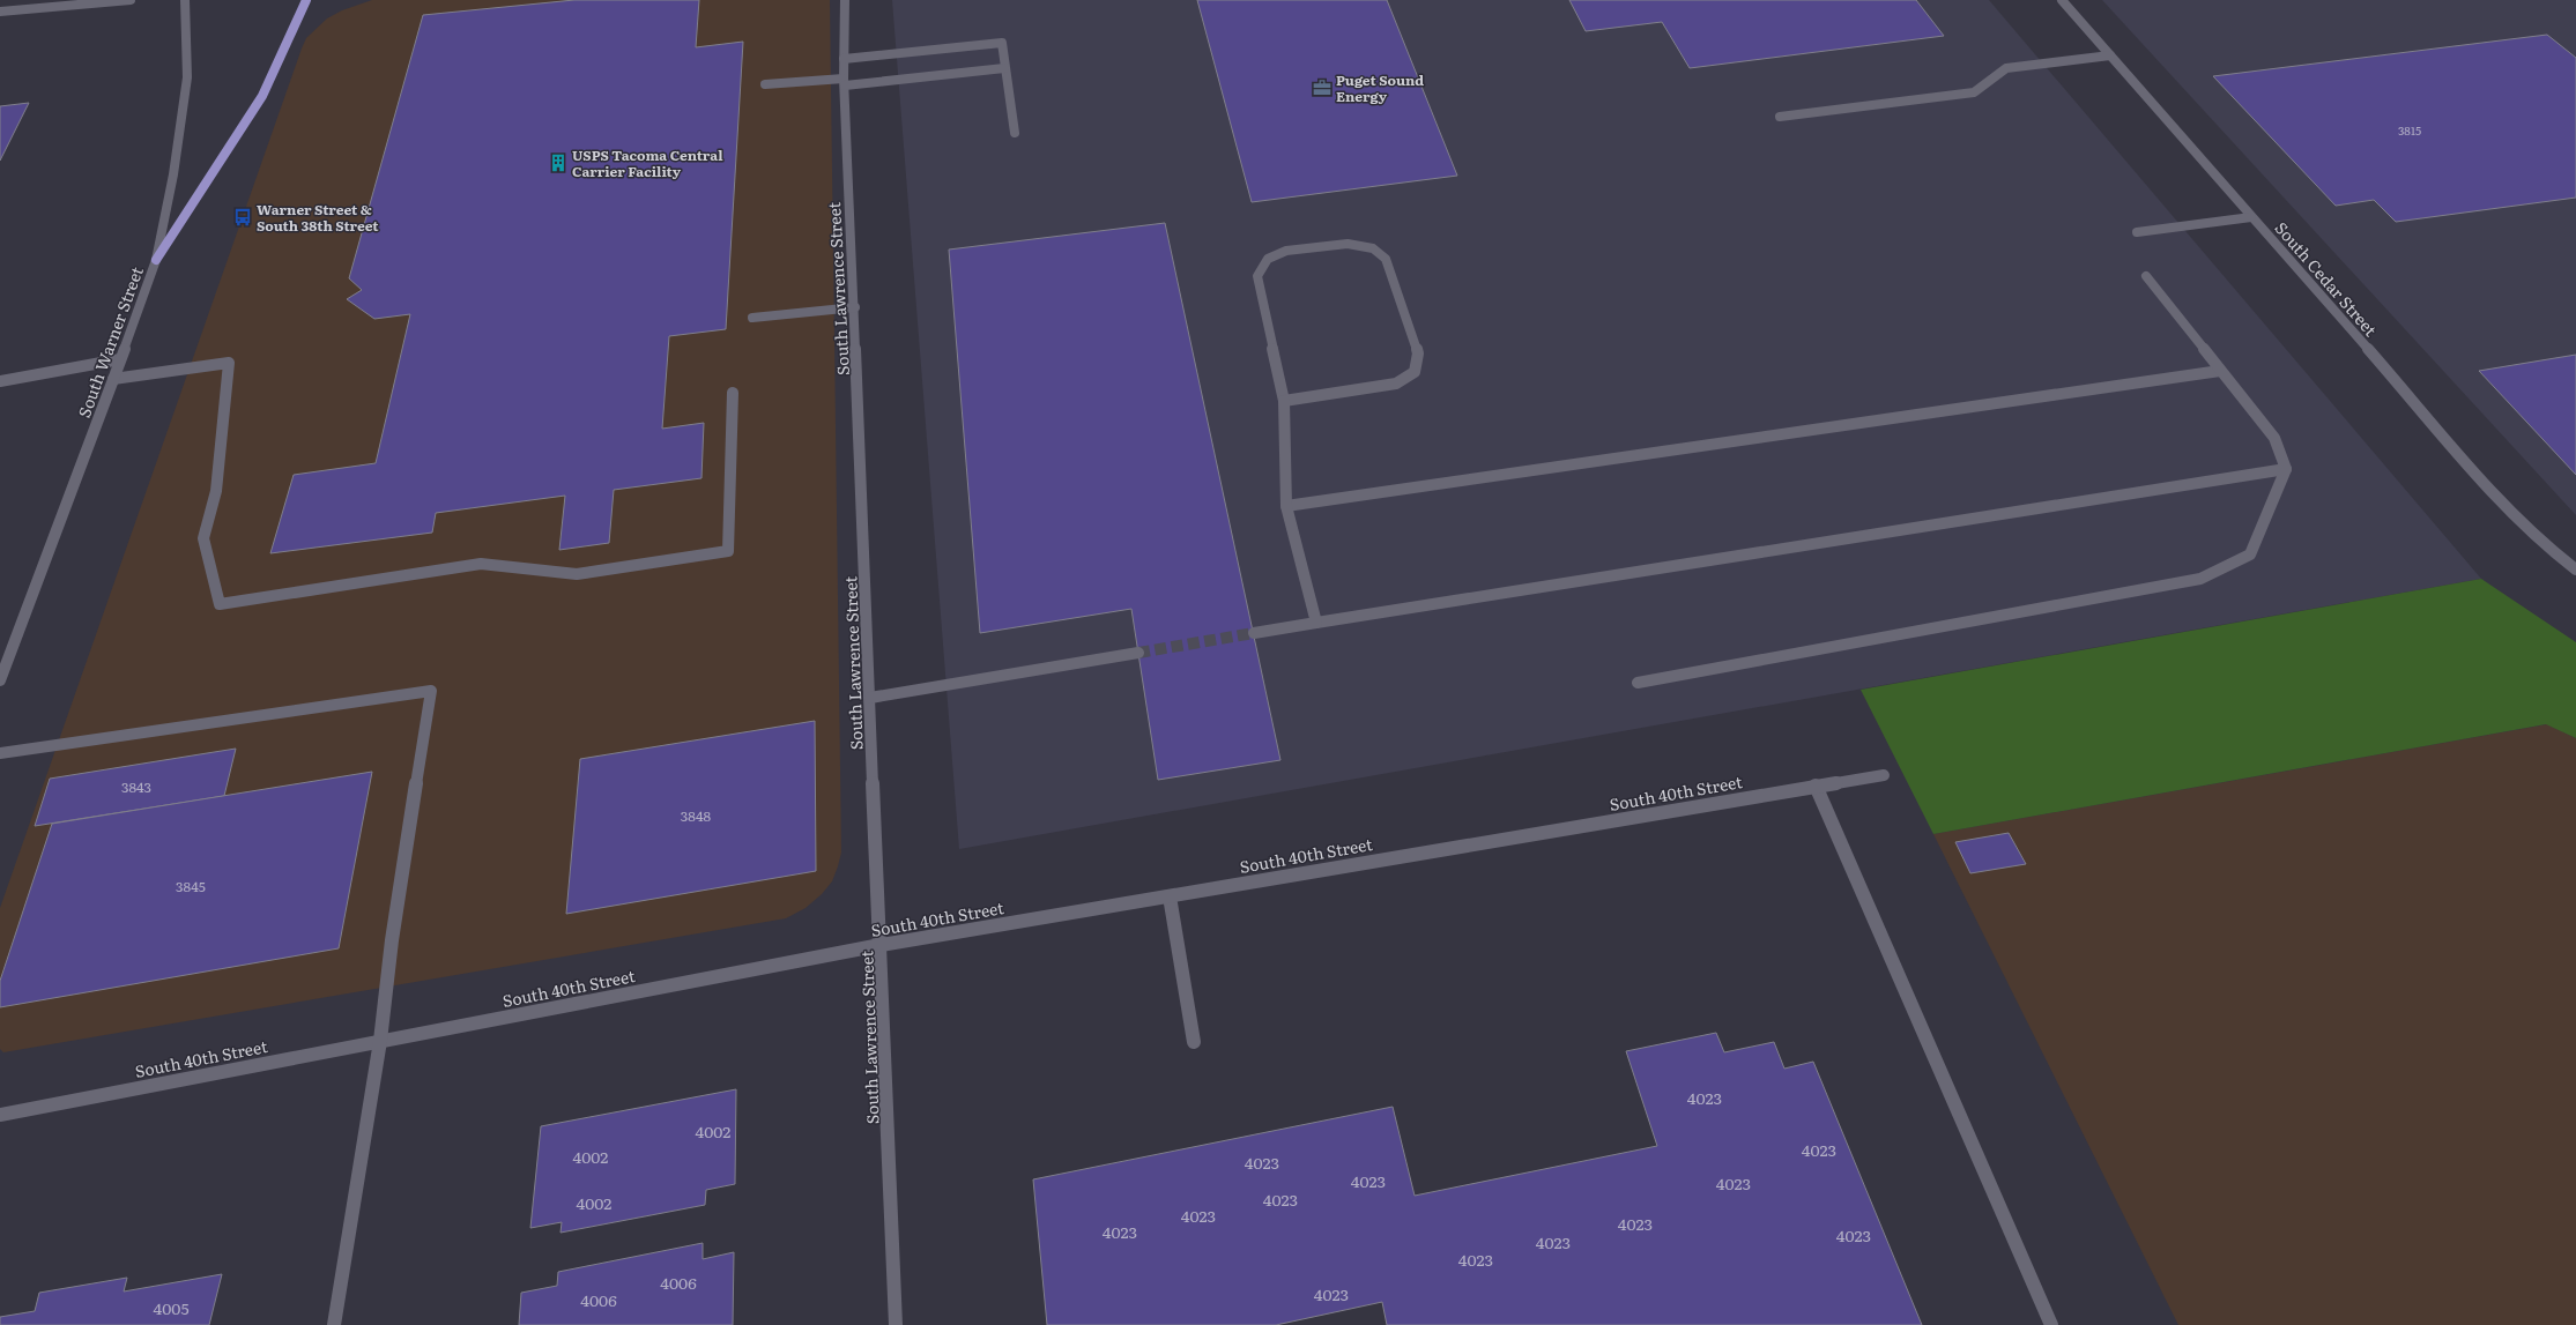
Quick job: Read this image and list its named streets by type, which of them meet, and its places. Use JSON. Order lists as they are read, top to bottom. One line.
{"streets":{"street":["South Cedar Street","South Lawrence Street","South Warner Street","South 40th Street"]},"crossings":[["South Lawrence Street","South 40th Street"]],"places":{"office":["Puget Sound Energy"],"building":["USPS Tacoma Central Carrier Facility"],"bus stop":["Warner Street & South 38th Street"]},"house_numbers":["3815","3843","3848","3845","4023","4002","4023","4002","4023","4023","4023","4023","4002","4023","4023","4023","4023","4023","4023","4006","4023","4006","4005"]}
